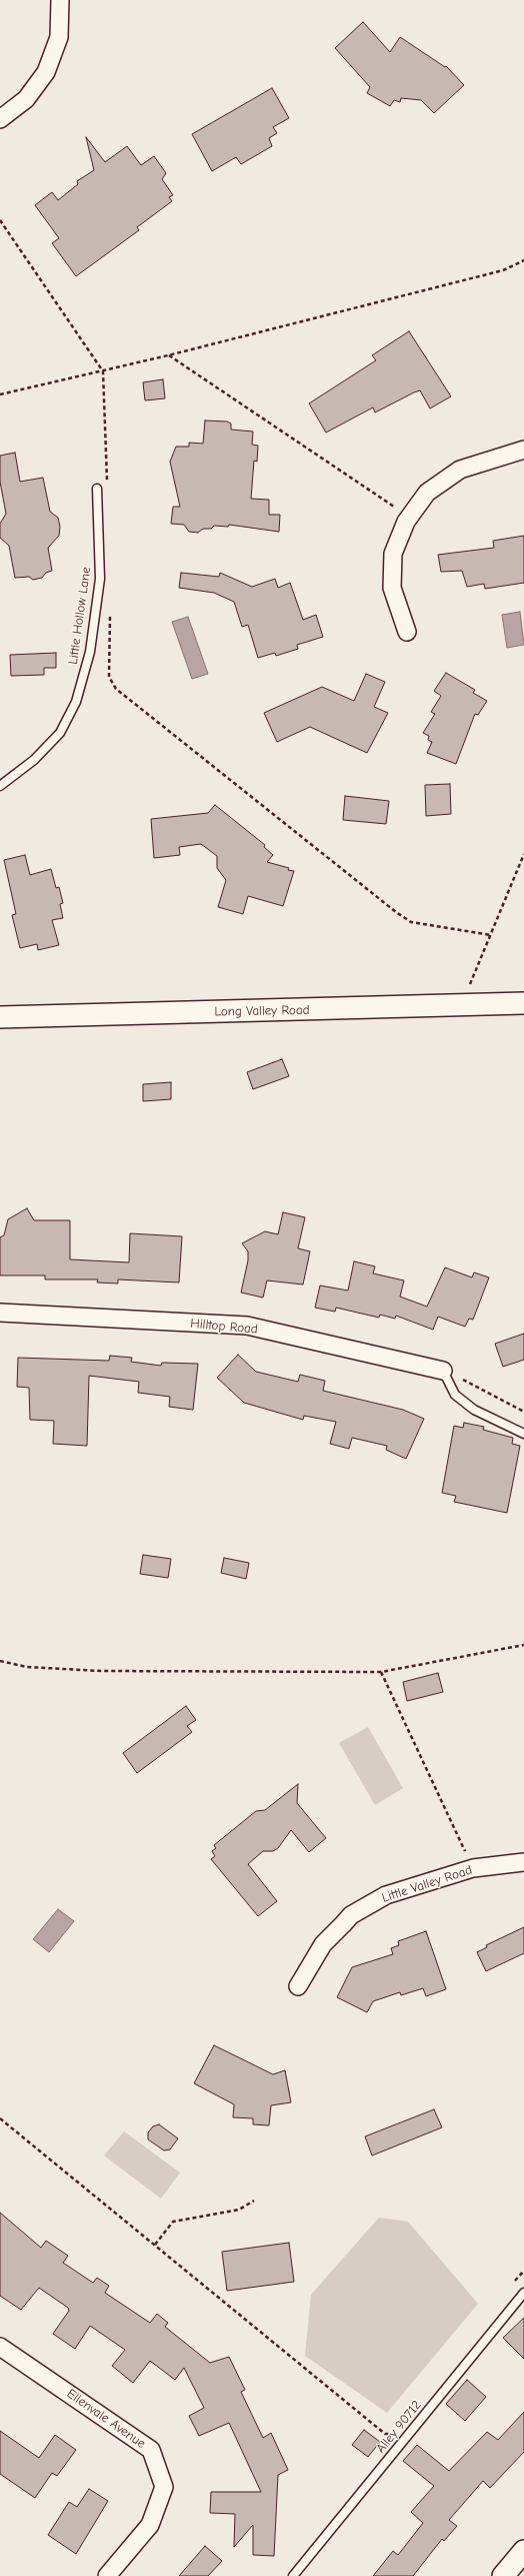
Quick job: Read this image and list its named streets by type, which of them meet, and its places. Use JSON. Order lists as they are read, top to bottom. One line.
{"streets":{"street":["Long Valley Road","Hilltop Road","Little Valley Road","Ellenvale Avenue"],"lane":["Little Hollow Lane","Alley 90712"]}}
